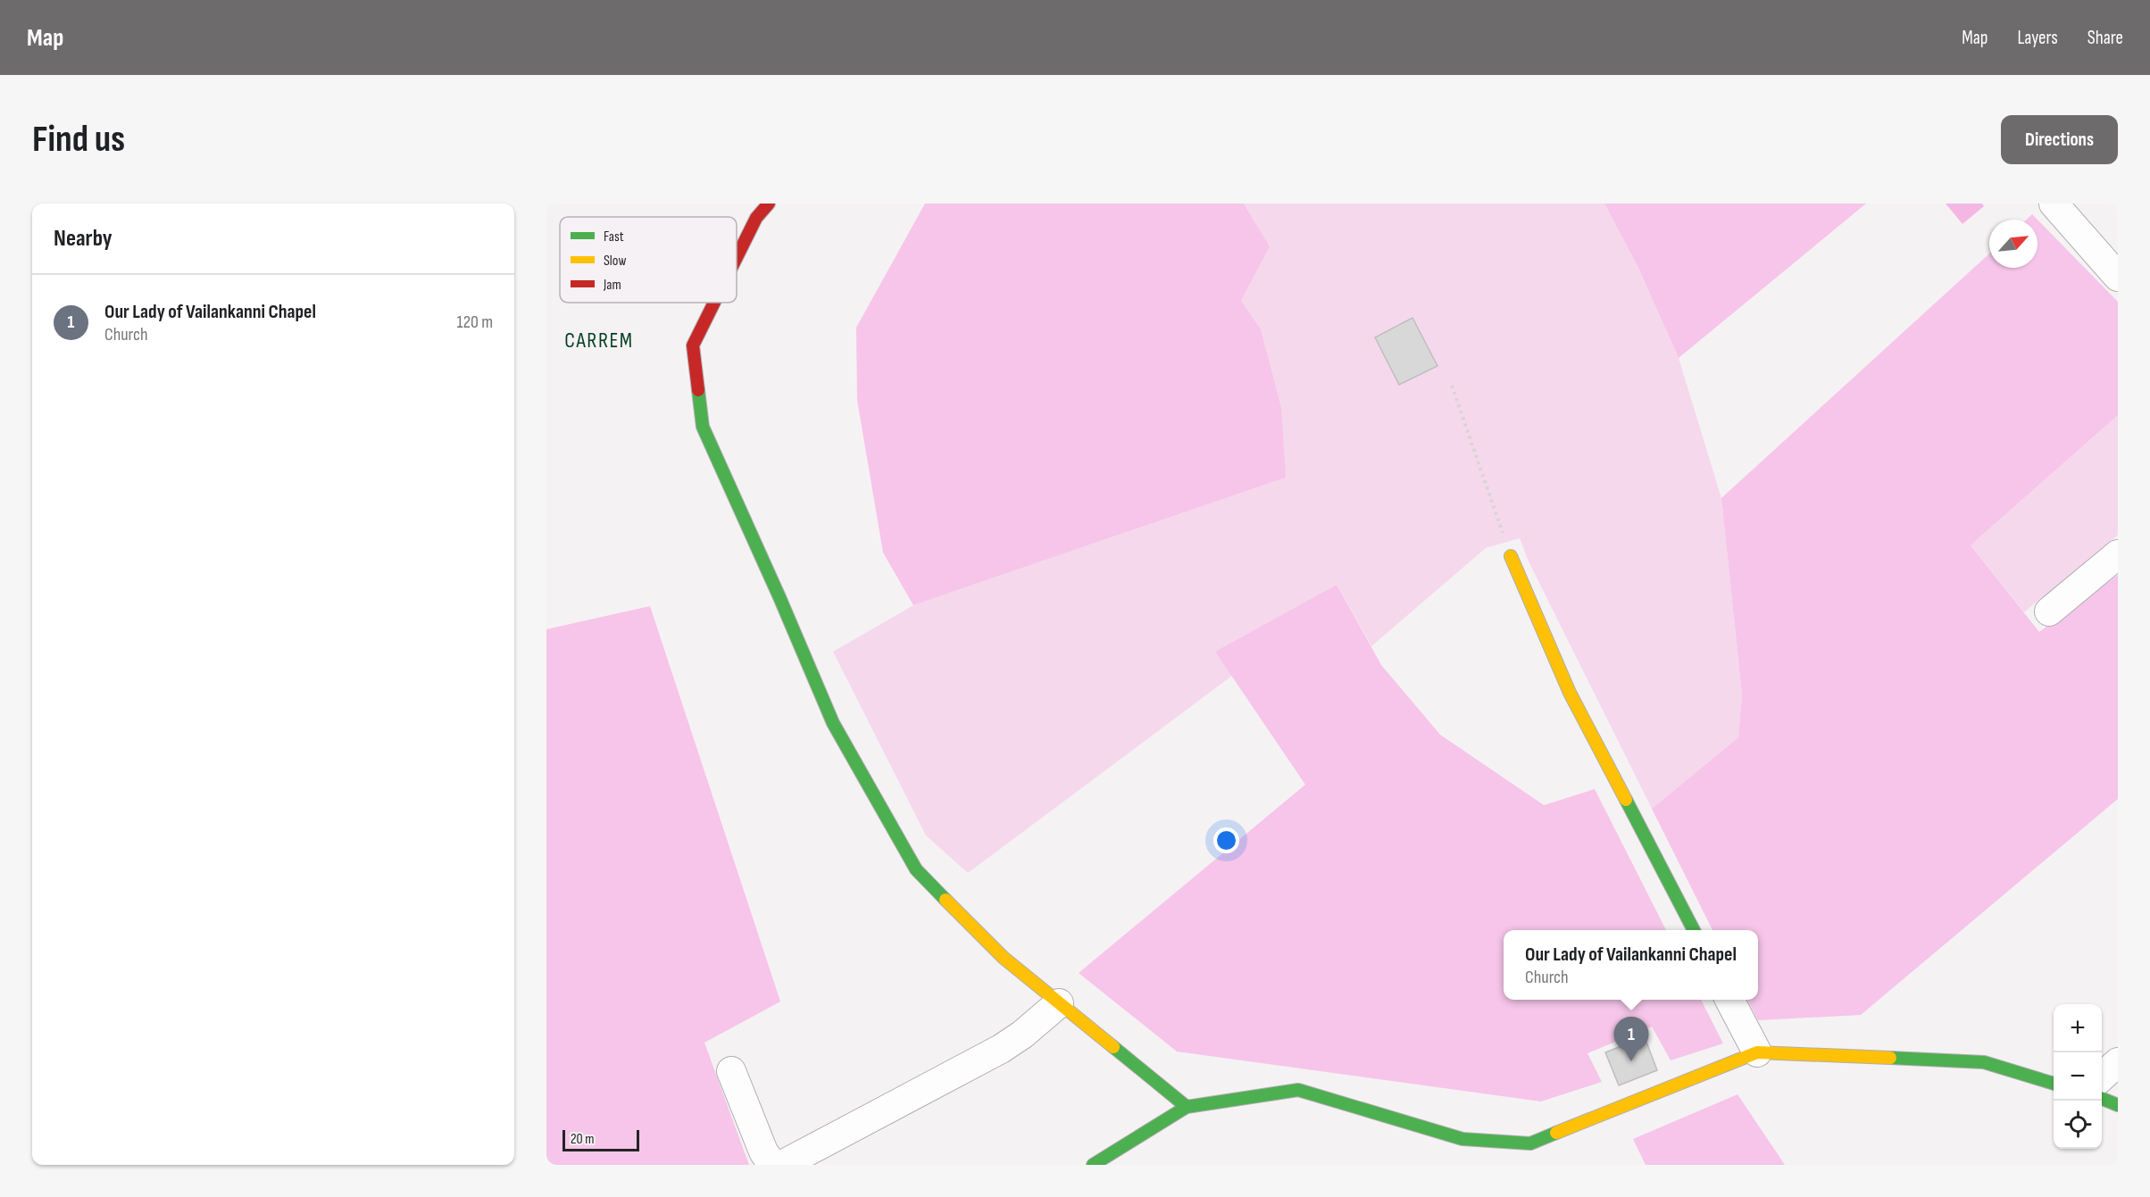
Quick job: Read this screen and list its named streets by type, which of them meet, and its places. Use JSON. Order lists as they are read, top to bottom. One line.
{"districts":["CARREM"],"legend":["Fast","Slow","Jam"],"scale_bar":"20 m","north":"top right","page":{"header":"Map","nav":["Map","Layers","Share"],"buttons":"Directions","title":"Find us","heading":"Nearby","list":[{"mark":"1","name":"Our Lady of Vailankanni Chapel","note":"Church","value":"120 m"}],"popup":["Our Lady of Vailankanni Chapel","Church"],"map_buttons":["+","−"],"pins":"1","scale":"20 m"}}
